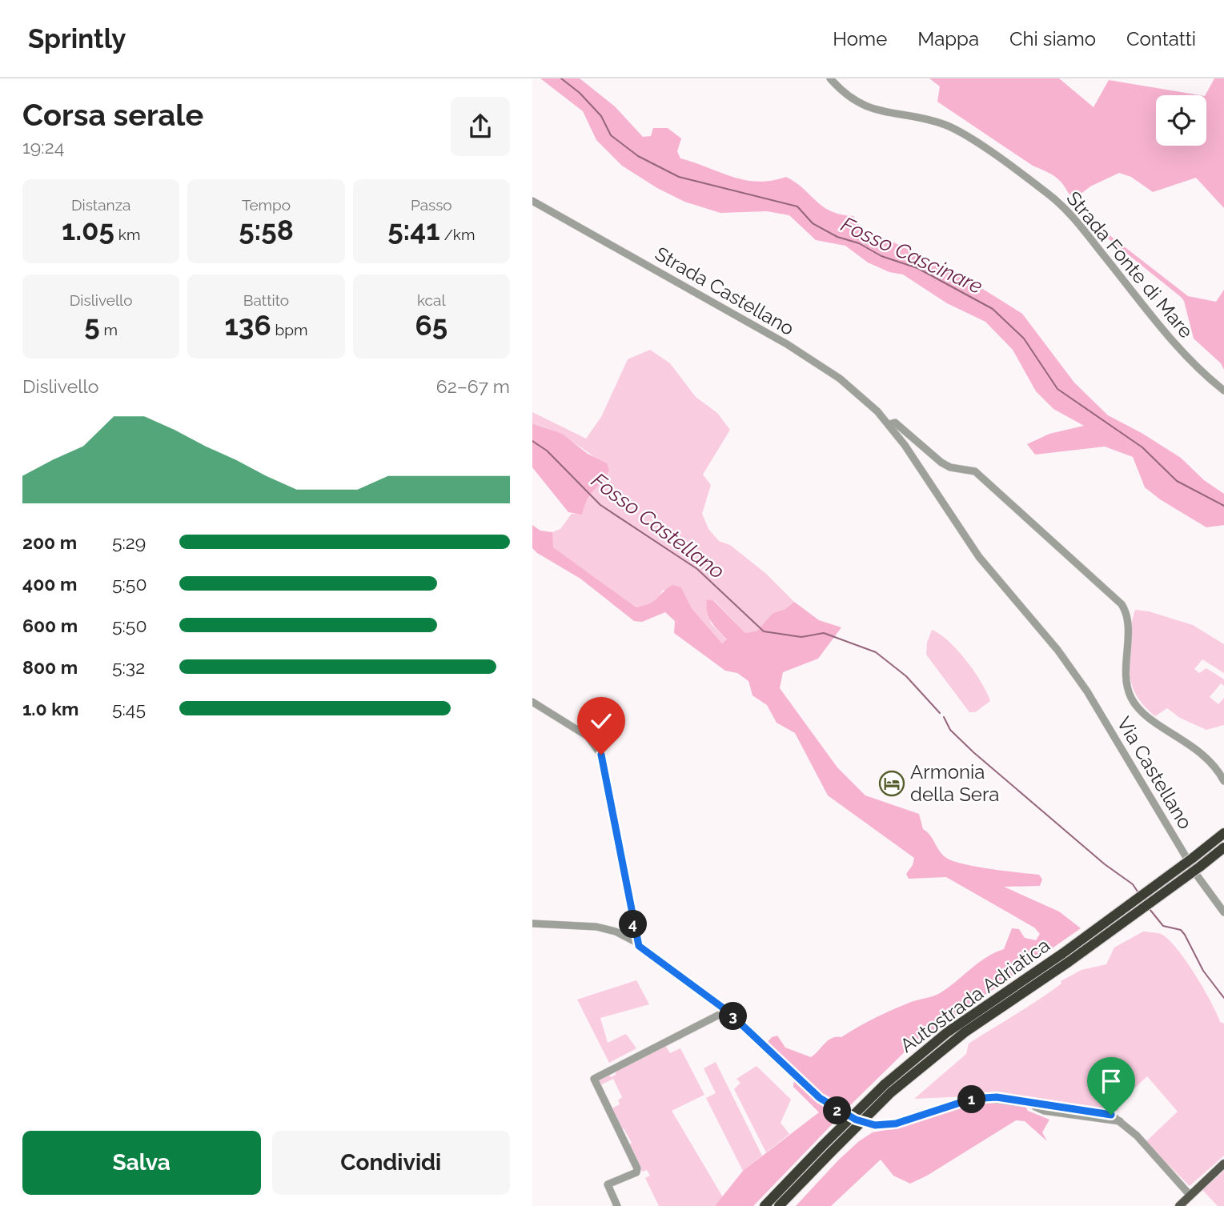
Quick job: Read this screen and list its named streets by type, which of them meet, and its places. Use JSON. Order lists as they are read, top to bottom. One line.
{"streets":{"highway":["Autostrada Adriatica"],"street":["Strada Fonte di Mare","Strada Castellano","Via Castellano"]},"crossings":[["Strada Castellano","Via Castellano"]],"water":["Fosso Cascinare","Fosso Castellano"],"places":{"hotel":["Armonia della Sera"]},"page":{"header":"Sprintly","nav":["Home","Mappa","Chi siamo","Contatti"],"heading":["Corsa serale","19:24"],"stats":[["Distanza","1.05 km"],["Tempo","5:58"],["Passo","5:41 /km"],["Dislivello","5 m"],["Battito","136 bpm"],["kcal","65"]],"chart":["Dislivello","62–67 m"],"list":[{"name":"200 m","note":"5:29"},{"name":"400 m","note":"5:50"},{"name":"600 m","note":"5:50"},{"name":"800 m","note":"5:32"},{"name":"1.0 km","note":"5:45"}],"pins":["4","3","1","2"],"buttons":["Salva","Condividi"]}}
